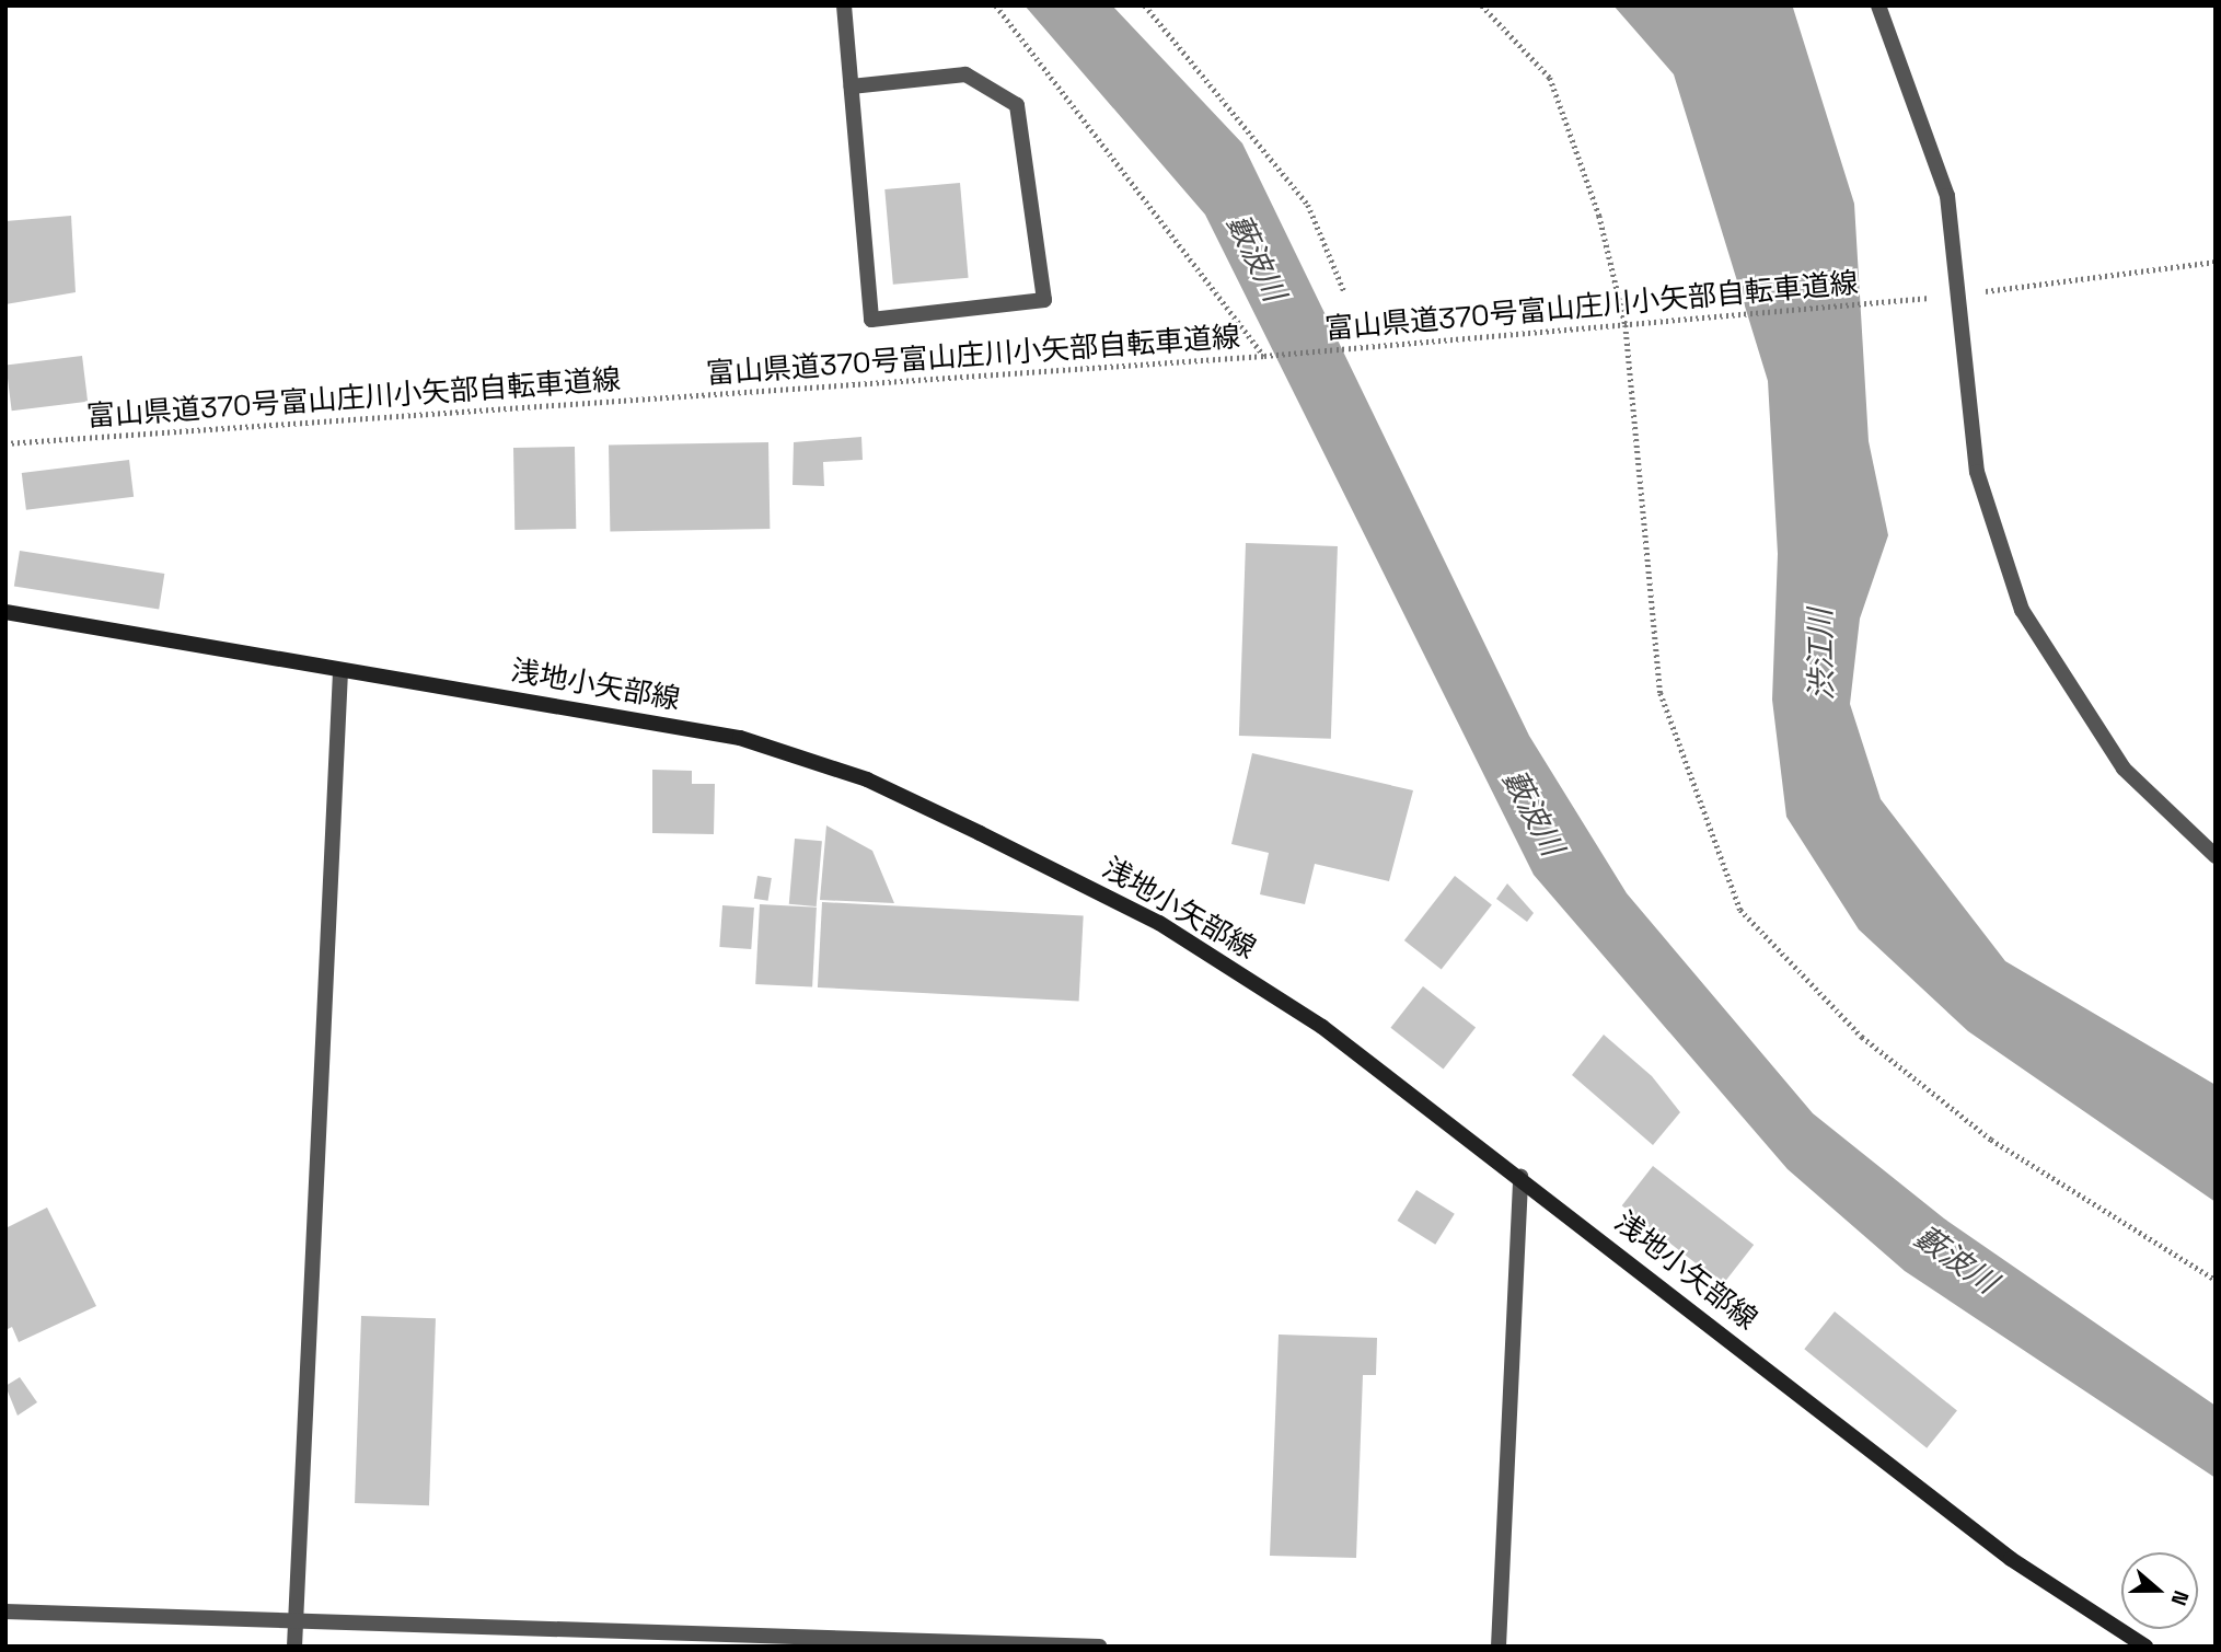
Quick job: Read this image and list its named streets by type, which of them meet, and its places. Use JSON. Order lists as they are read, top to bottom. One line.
{"streets":{"main road":["浅地小矢部線"],"path":["富山県道370号富山庄川小矢部自転車道線"]},"water":["藪波川","渋江川"],"north":"right"}
